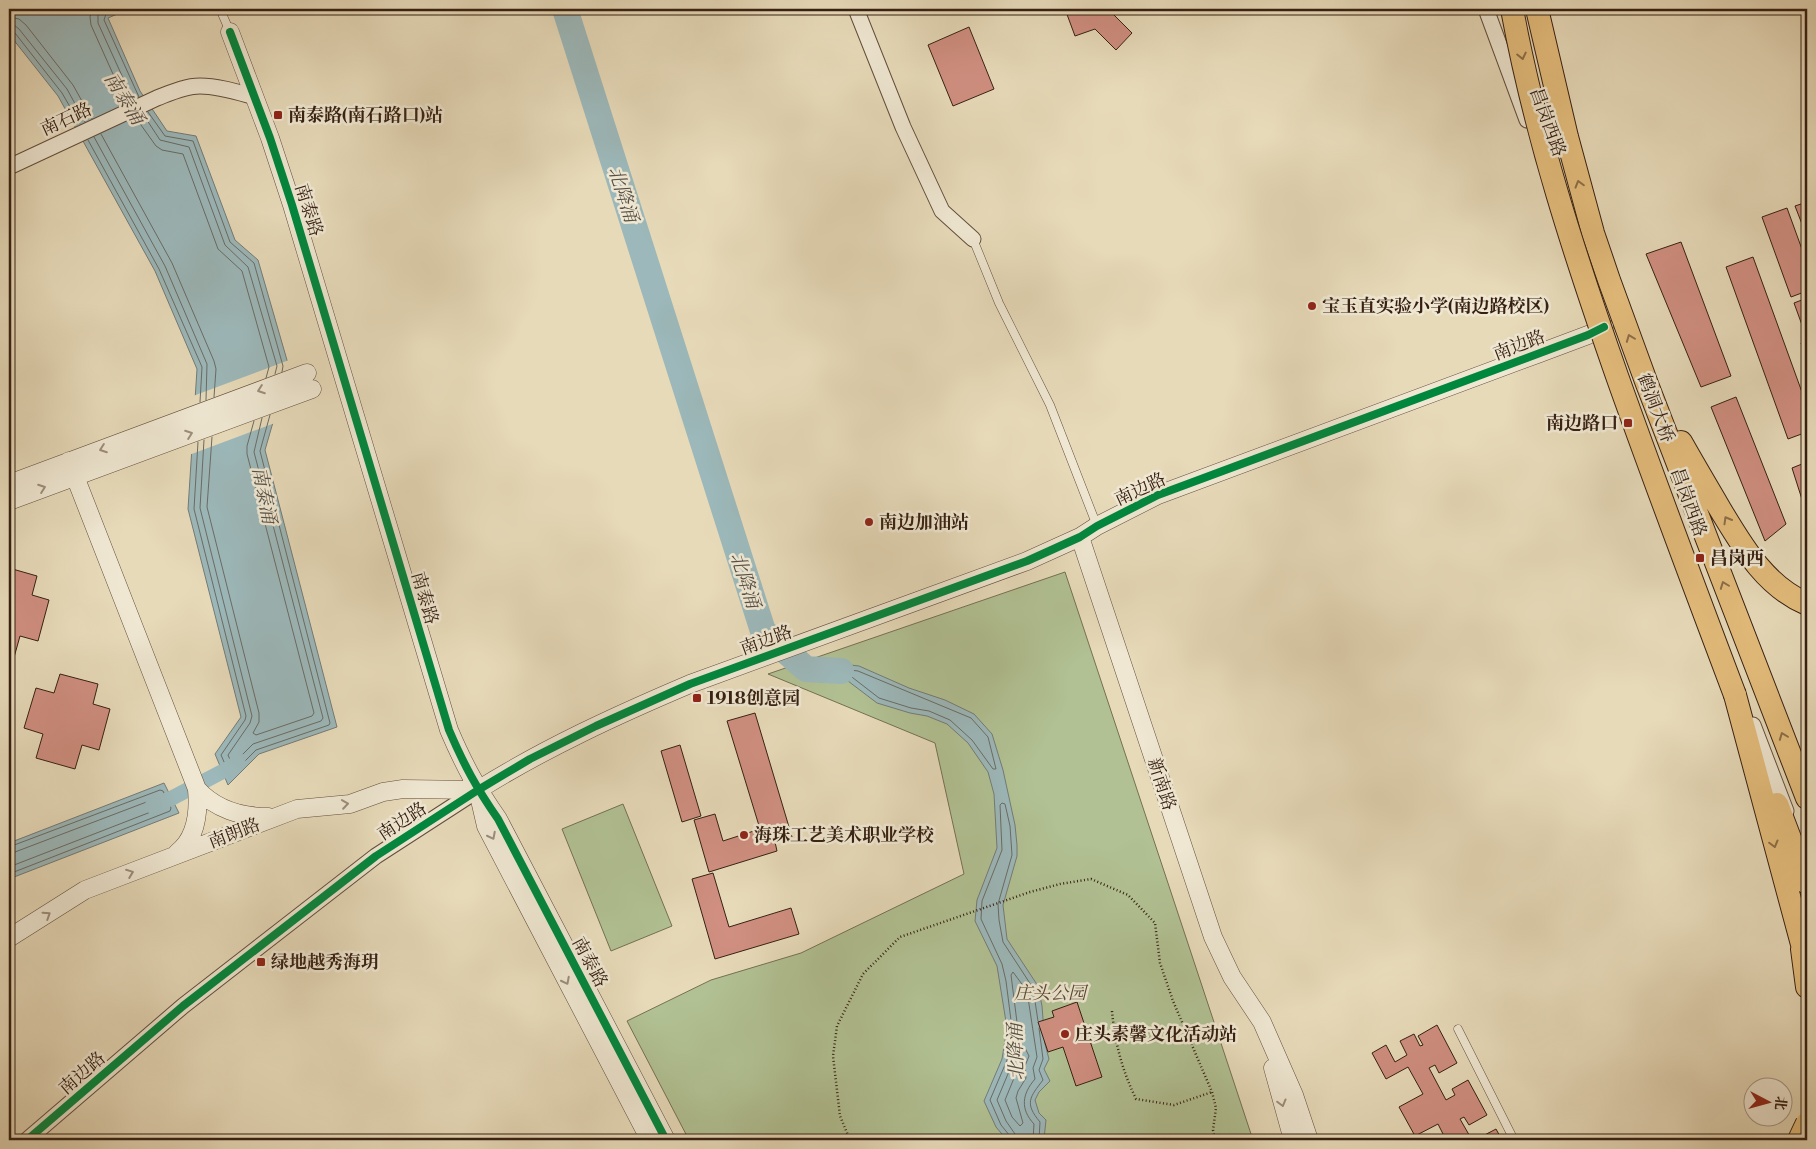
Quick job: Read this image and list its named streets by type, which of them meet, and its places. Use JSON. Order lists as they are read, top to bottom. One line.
{"streets":{"main road":["鹤洞大桥"],"street":["南石路","昌岗西路","南泰路","南边路","新南路","南朗路"]},"crossings":[["南石路","南泰路"],["昌岗西路","南边路"],["南泰路","南边路"],["南泰路","南朗路"],["南边路","新南路"],["南边路","南朗路"]],"one_way":["南朗路"],"water":["南泰涌","北降涌"],"parks":["庄头公园"],"places":{"transit":["南泰路(南石路口)站","南边路口","昌岗西","1918创意园","绿地越秀海玥"],"other":["宝玉直实验小学(南边路校区)","南边加油站","海珠工艺美术职业学校","庄头素馨文化活动站"]},"north":"right"}
